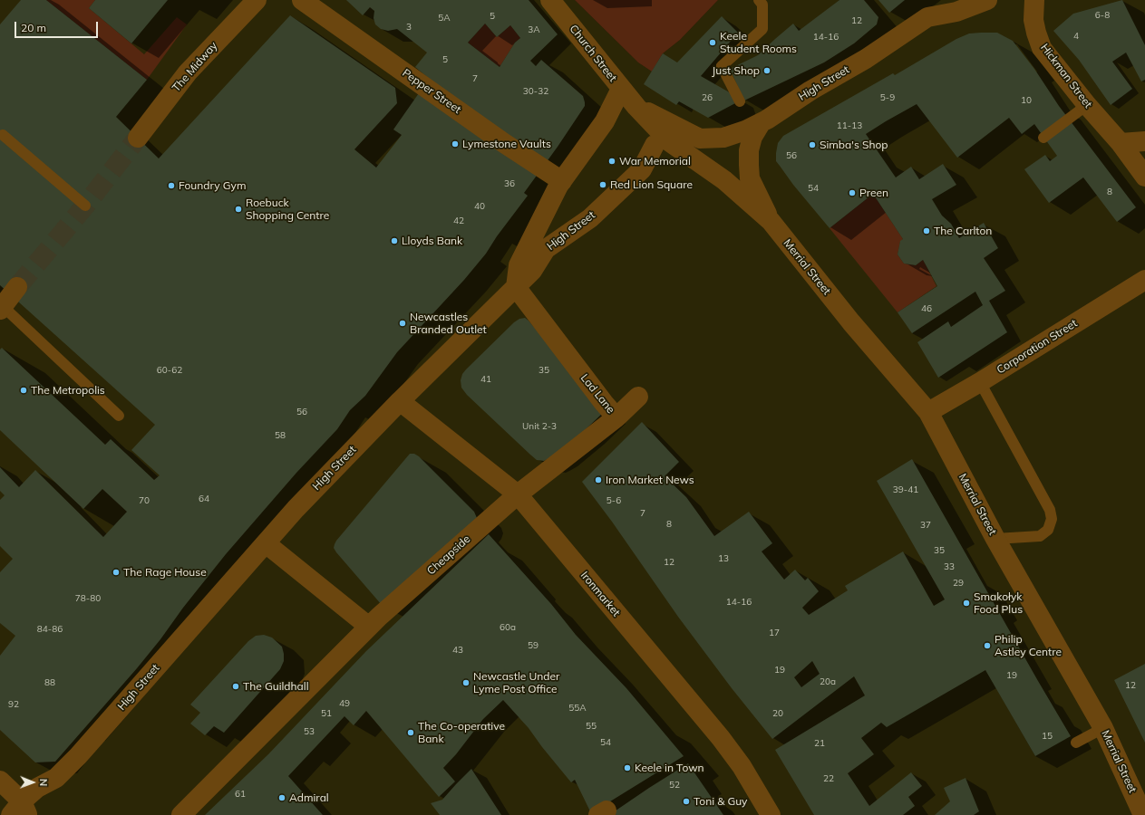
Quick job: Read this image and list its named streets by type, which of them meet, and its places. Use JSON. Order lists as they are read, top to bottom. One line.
{"streets":{"street":["Church Street","The Midway","Hickman Street","High Street","Pepper Street","Merrial Street","Corporation Street","Lad Lane","Cheapside","Ironmarket"]},"crossings":[["Church Street","High Street"],["Church Street","Merrial Street"],["High Street","Merrial Street"],["High Street","Lad Lane"],["High Street","Ironmarket"],["Merrial Street","Corporation Street"],["Lad Lane","Cheapside"],["Lad Lane","Ironmarket"],["Cheapside","Ironmarket"]],"places":["Keele Student Rooms","Just Shop","Lymestone Vaults","Simba's Shop","War Memorial","Red Lion Square","Foundry Gym","Preen","Roebuck Shopping Centre","The Carlton","Lloyds Bank","Newcastles Branded Outlet","The Metropolis","Iron Market News","The Rage House","Smakołyk Food Plus","Philip Astley Centre","Newcastle Under Lyme Post Office","The Guildhall","The Co-operative Bank","Keele in Town","Admiral","Toni & Guy"],"house_numbers":["6-8","5","5A","12","3","3A","4","14-16","5","7","30-32","26","5-9","10","11-13","56","36","54","8","40","42","46","60-62","35","41","56","Unit 2-3","58","39-41","64","70","5-6","7","8","37","35","13","12","33","29","78-80","14-16","60a","84-86","17","59","43","19","19","20a","88","12","49","92","55A","51","20","55","53","15","54","21","22","52","61"],"scale_bar":"20 m","north":"right"}
